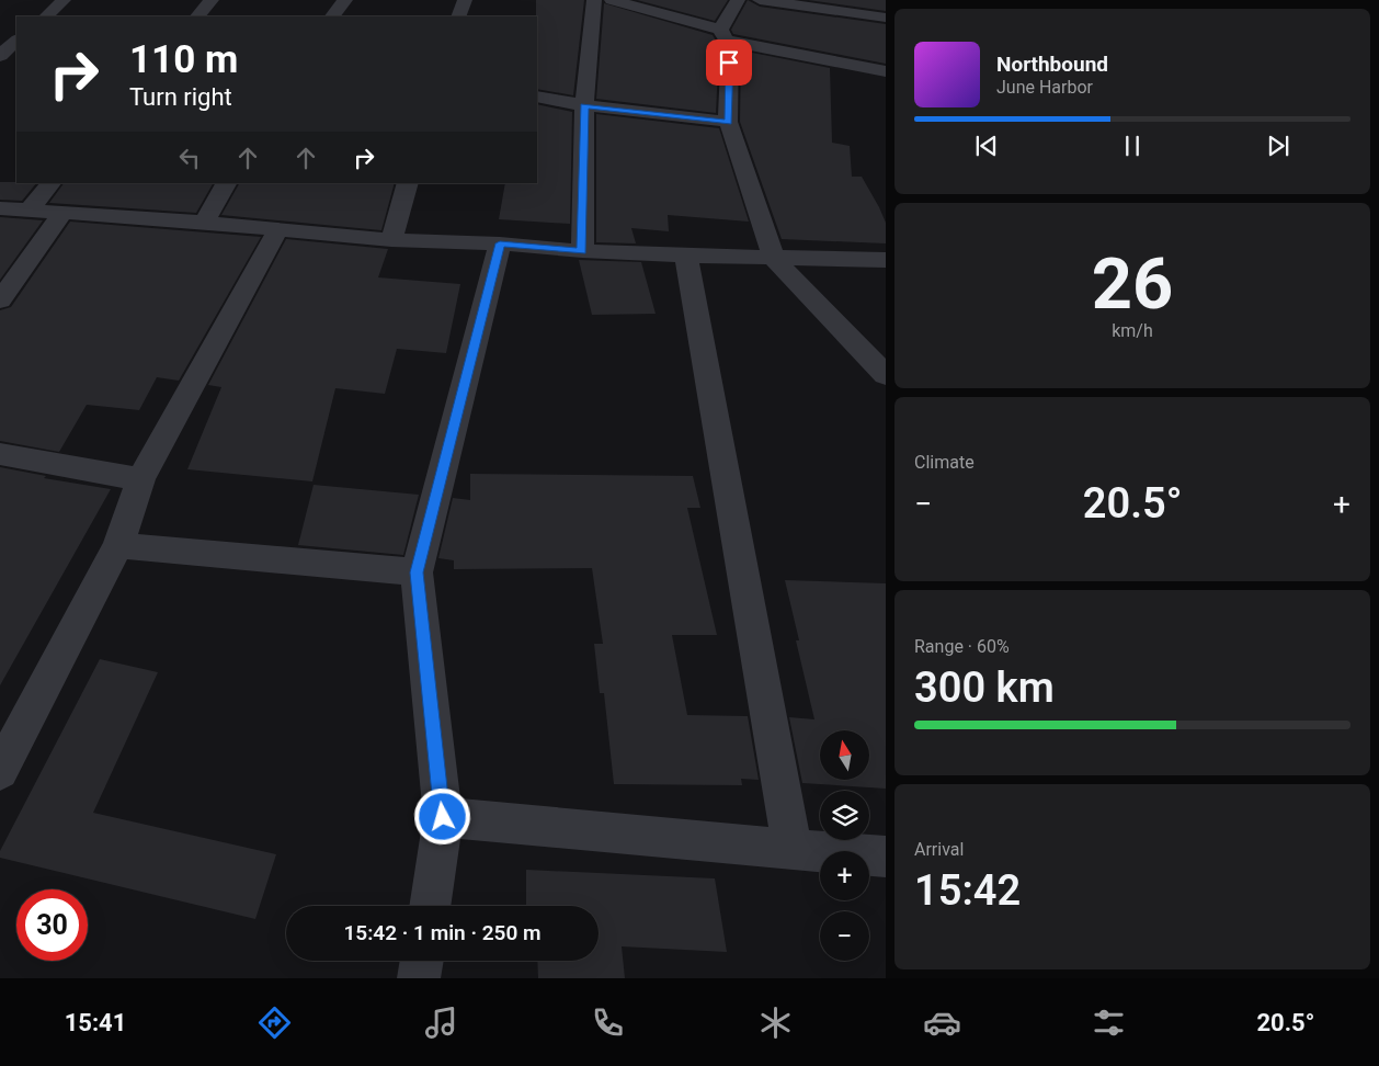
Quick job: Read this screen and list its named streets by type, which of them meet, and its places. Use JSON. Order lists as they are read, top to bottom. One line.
{"north":"top","page":{"turn":["110 m","Turn right"],"song":["Northbound","June Harbor"],"tile":[["26","km/h"],"Climate",["Range · 60%","300 km"],["Arrival","15:42"]],"heat":["−","20.5°","+"],"map_buttons":["+","−"],"limit":"30","trip":"15:42 · 1 min · 250 m","tabs":["15:41","20.5°"]}}
